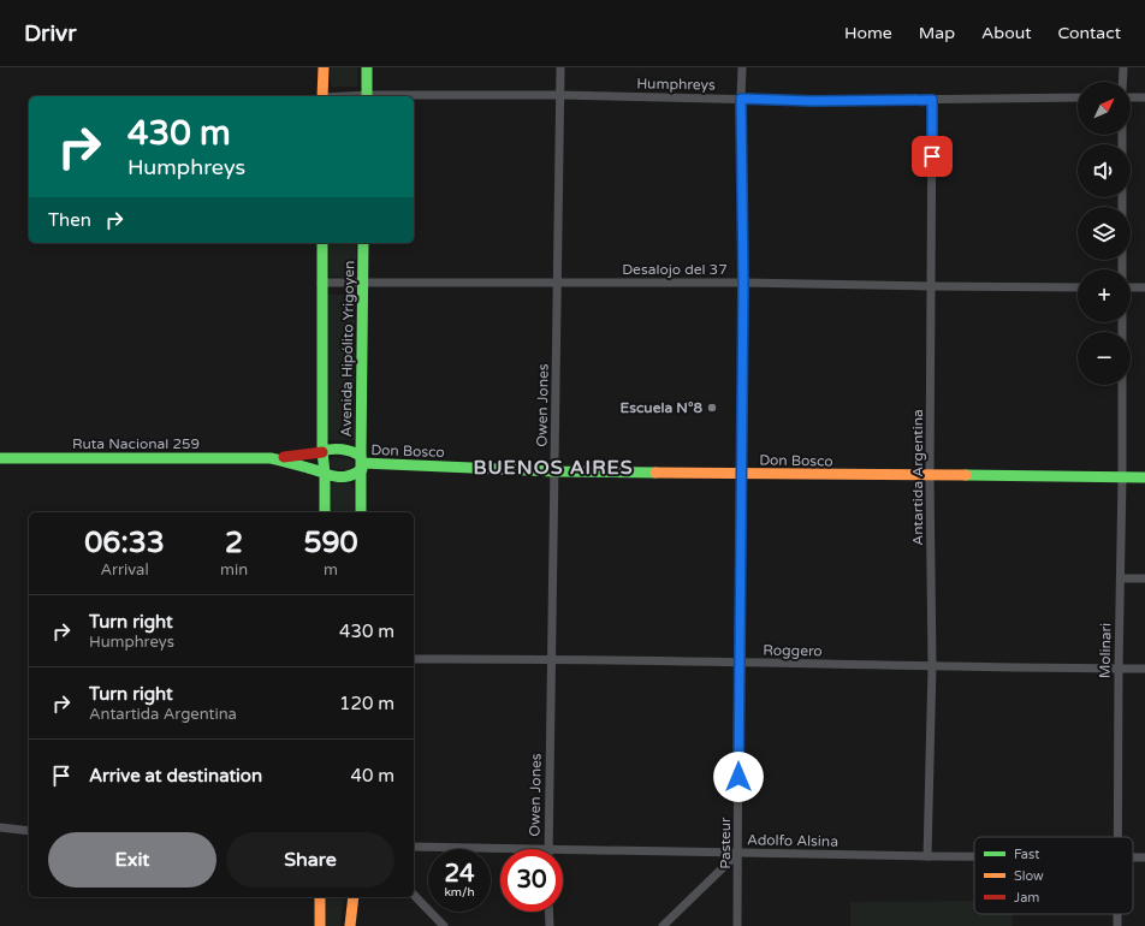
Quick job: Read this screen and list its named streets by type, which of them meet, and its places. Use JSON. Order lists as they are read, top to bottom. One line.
{"streets":{"main road":["Avenida Hipólito Yrigoyen","Ruta Nacional 259","Don Bosco"],"street":["Humphreys","Desalojo del 37","Owen Jones","Antartida Argentina","Roggero","Molinari","Adolfo Alsina","Pasteur"]},"crossings":[["Humphreys","Owen Jones"],["Humphreys","Antartida Argentina"],["Humphreys","Pasteur"],["Desalojo del 37","Avenida Hipólito Yrigoyen"],["Desalojo del 37","Owen Jones"],["Desalojo del 37","Antartida Argentina"],["Desalojo del 37","Pasteur"],["Avenida Hipólito Yrigoyen","Ruta Nacional 259"],["Avenida Hipólito Yrigoyen","Don Bosco"],["Owen Jones","Don Bosco"],["Owen Jones","Roggero"],["Owen Jones","Adolfo Alsina"],["Ruta Nacional 259","Don Bosco"],["Don Bosco","Antartida Argentina"],["Don Bosco","Molinari"],["Don Bosco","Pasteur"],["Antartida Argentina","Roggero"],["Antartida Argentina","Adolfo Alsina"],["Roggero","Molinari"],["Roggero","Pasteur"],["Adolfo Alsina","Pasteur"]],"districts":["BUENOS AIRES"],"places":["Escuela N°8"],"legend":["Fast","Slow","Jam"],"north":"top right","page":{"header":"Drivr","nav":["Home","Map","About","Contact"],"map_buttons":["+","−"],"turn":["430 m","Humphreys"],"then":"Then","eta":["06:33","Arrival","2","min","590","m"],"list":[{"name":"Turn right","note":"Humphreys","value":"430 m"},{"name":"Turn right","note":"Antartida Argentina","value":"120 m"},{"name":"Arrive at destination","value":"40 m"}],"buttons":["Exit","Share"],"speed":"24 km/h","limit":"30"}}
